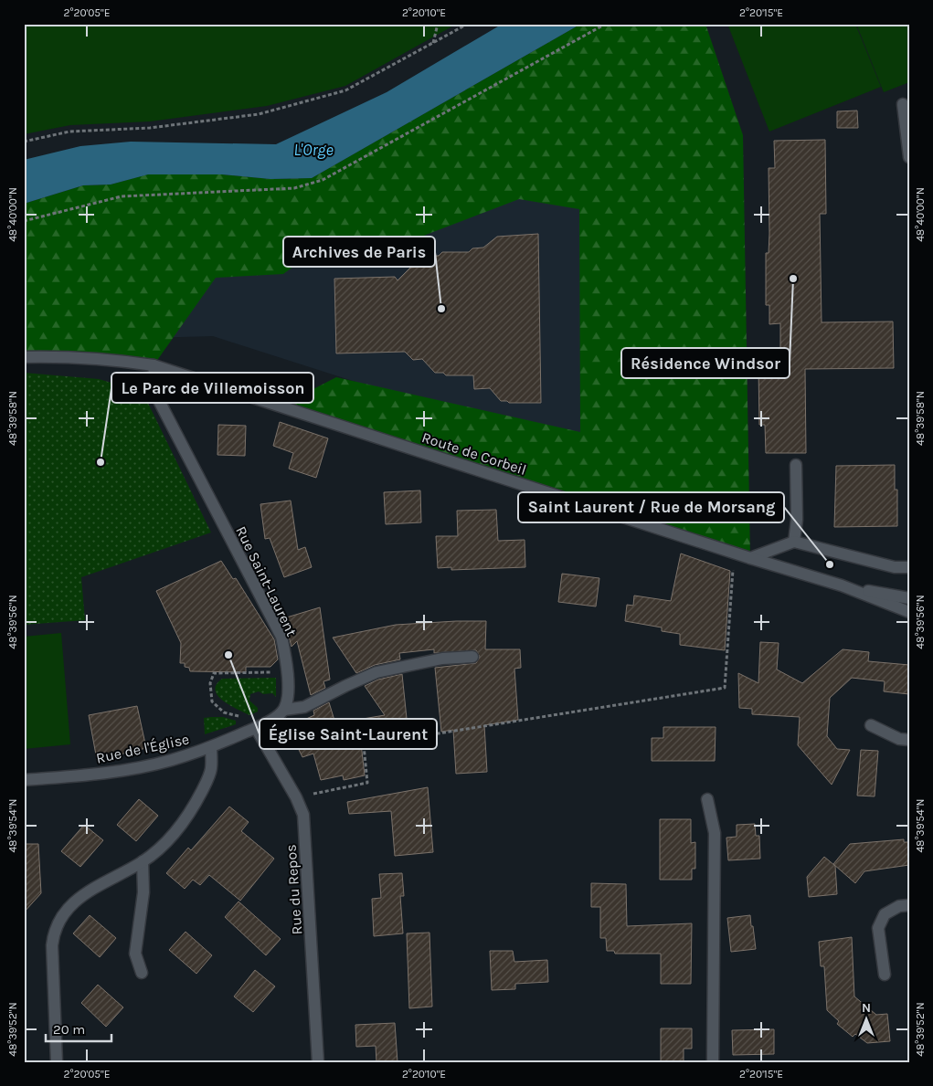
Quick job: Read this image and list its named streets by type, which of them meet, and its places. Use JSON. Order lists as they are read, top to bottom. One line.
{"streets":{"street":["Route de Corbeil","Rue Saint-Laurent","Rue de l'Église","Rue du Repos"]},"crossings":[["Route de Corbeil","Rue Saint-Laurent"],["Rue Saint-Laurent","Rue de l'Église"],["Rue de l'Église","Rue du Repos"]],"water":["L'Orge"],"places":["Résidence Windsor","Archives de Paris","Le Parc de Villemoisson","Saint Laurent / Rue de Morsang","Église Saint-Laurent"],"scale_bar":"20 m","north":"top","coordinates":["2°20'05\"E","2°20'10\"E","2°20'15\"E","48°40'00\"N","48°39'58\"N","48°39'56\"N","48°39'54\"N","48°39'52\"N"]}
